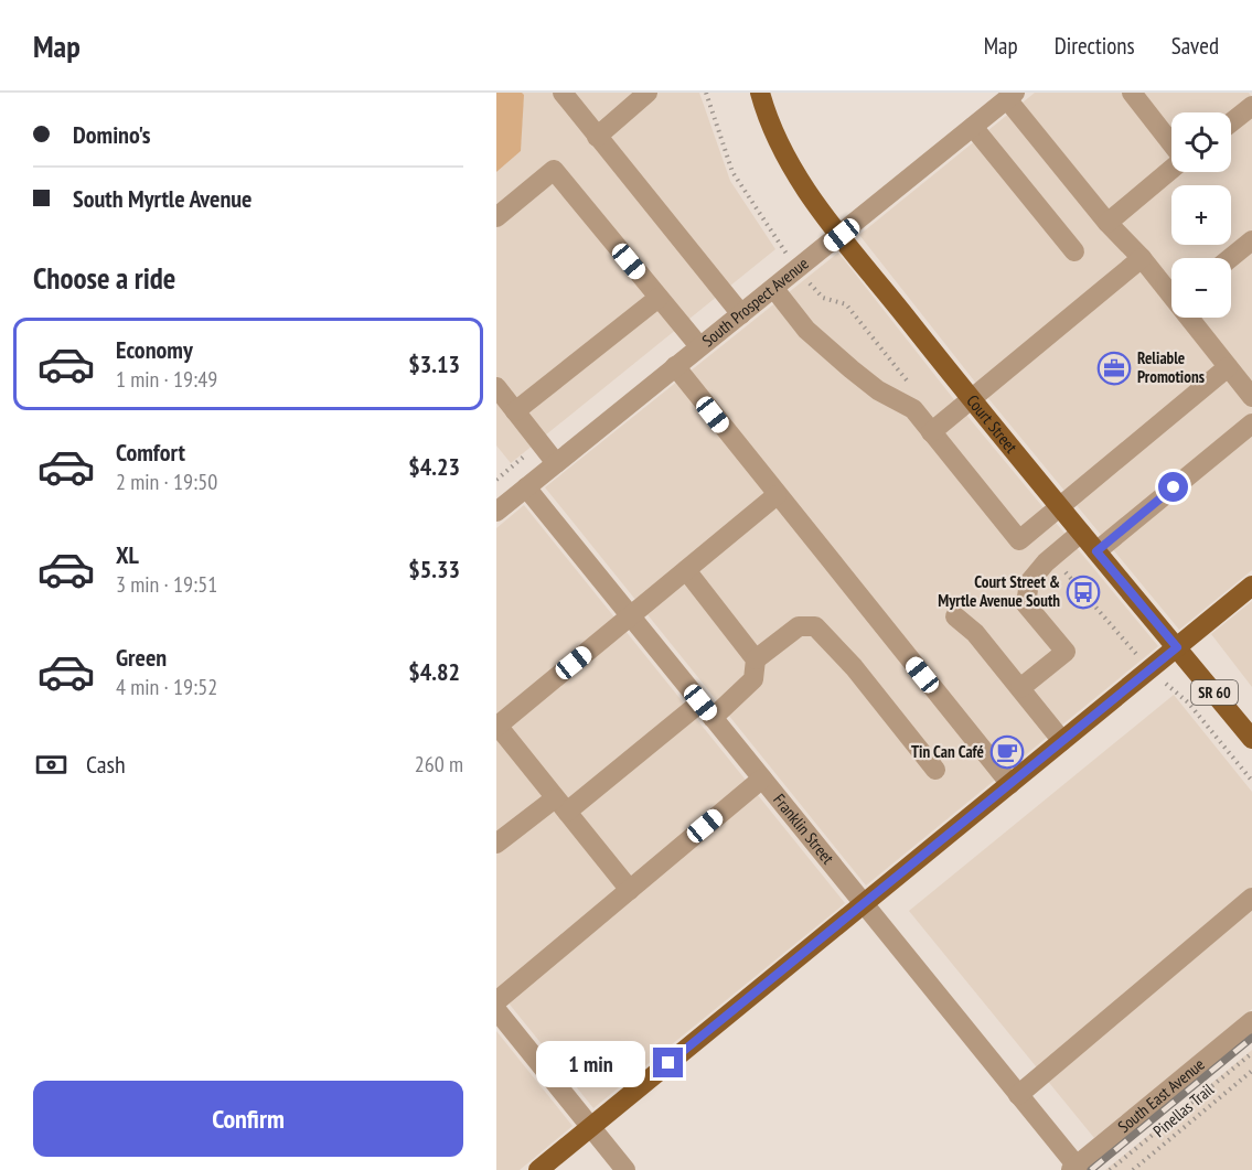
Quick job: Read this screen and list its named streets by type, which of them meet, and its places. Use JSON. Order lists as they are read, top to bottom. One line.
{"streets":{"main road":["Court Street","SR 60"],"street":["South Prospect Avenue","Franklin Street","South East Avenue"],"path":["Pinellas Trail"]},"crossings":[["South Prospect Avenue","Court Street"],["South Prospect Avenue","Franklin Street"],["Franklin Street","South East Avenue"]],"places":{"office":["Reliable Promotions"],"bus stop":["Court Street & Myrtle Avenue South"],"cafe":["Tin Can Café"]},"page":{"header":"Map","nav":["Map","Directions","Saved"],"banner":["Domino's","South Myrtle Avenue"],"map_buttons":["+","−"],"heading":"Choose a ride","list":[{"name":"Economy","note":"1 min · 19:49","value":"$3.13"},{"name":"Comfort","note":"2 min · 19:50","value":"$4.23"},{"name":"XL","note":"3 min · 19:51","value":"$5.33"},{"name":"Green","note":"4 min · 19:52","value":"$4.82"}],"pay":["Cash","260 m"],"bubble":"1 min","buttons":"Confirm"}}
